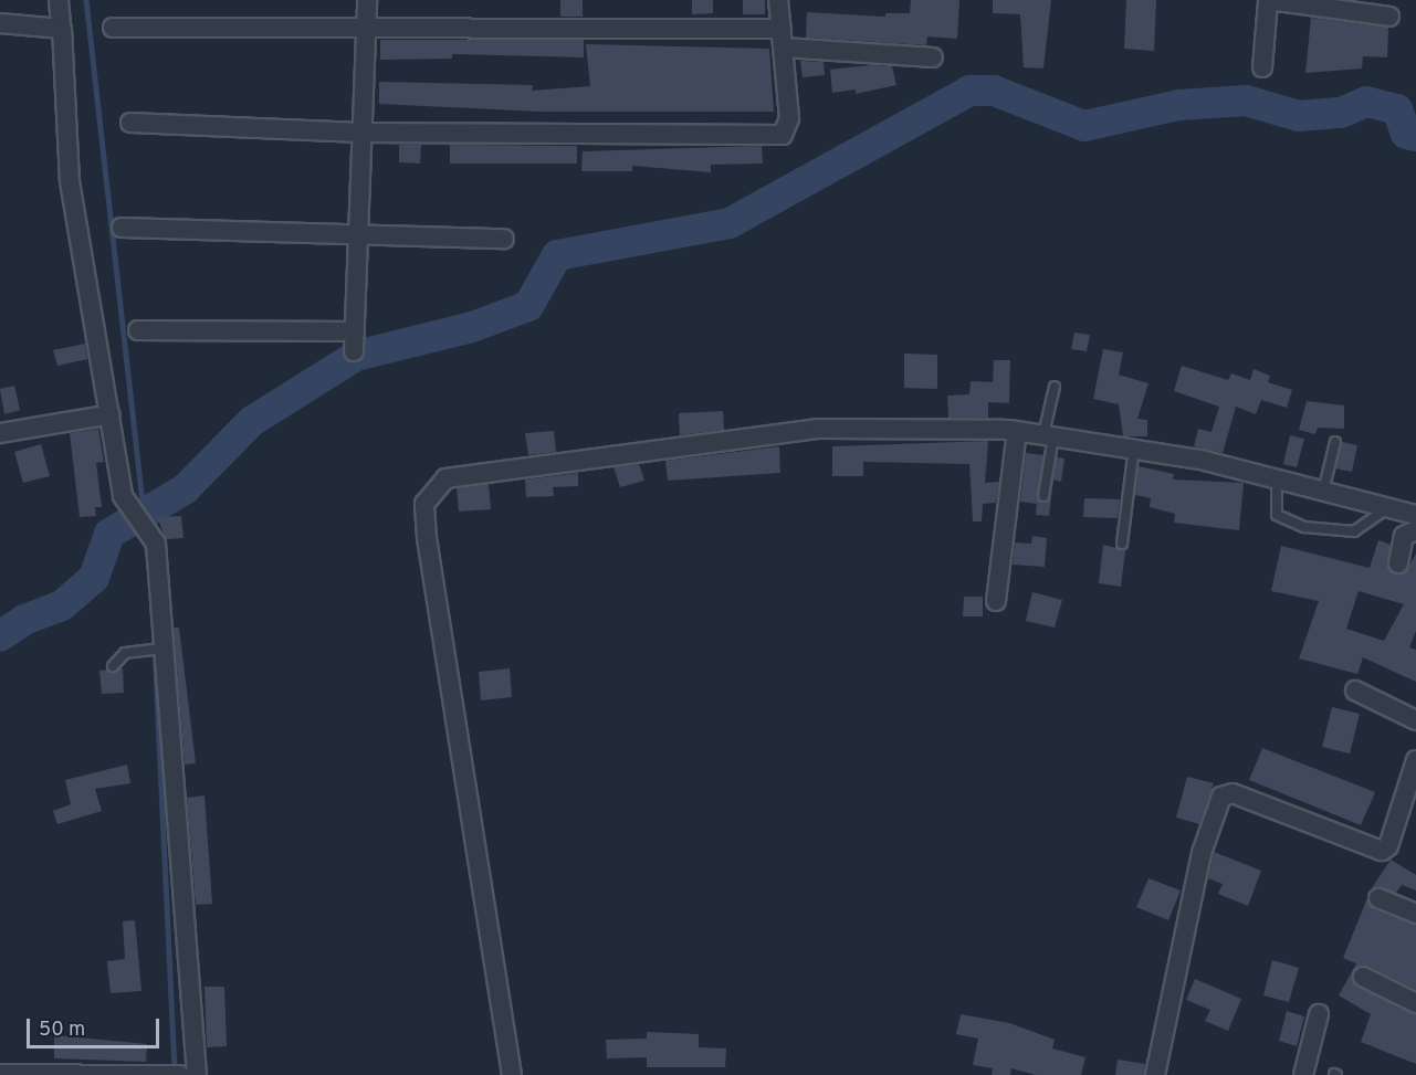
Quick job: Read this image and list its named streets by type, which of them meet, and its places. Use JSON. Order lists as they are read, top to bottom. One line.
{"scale_bar":"50 m"}
